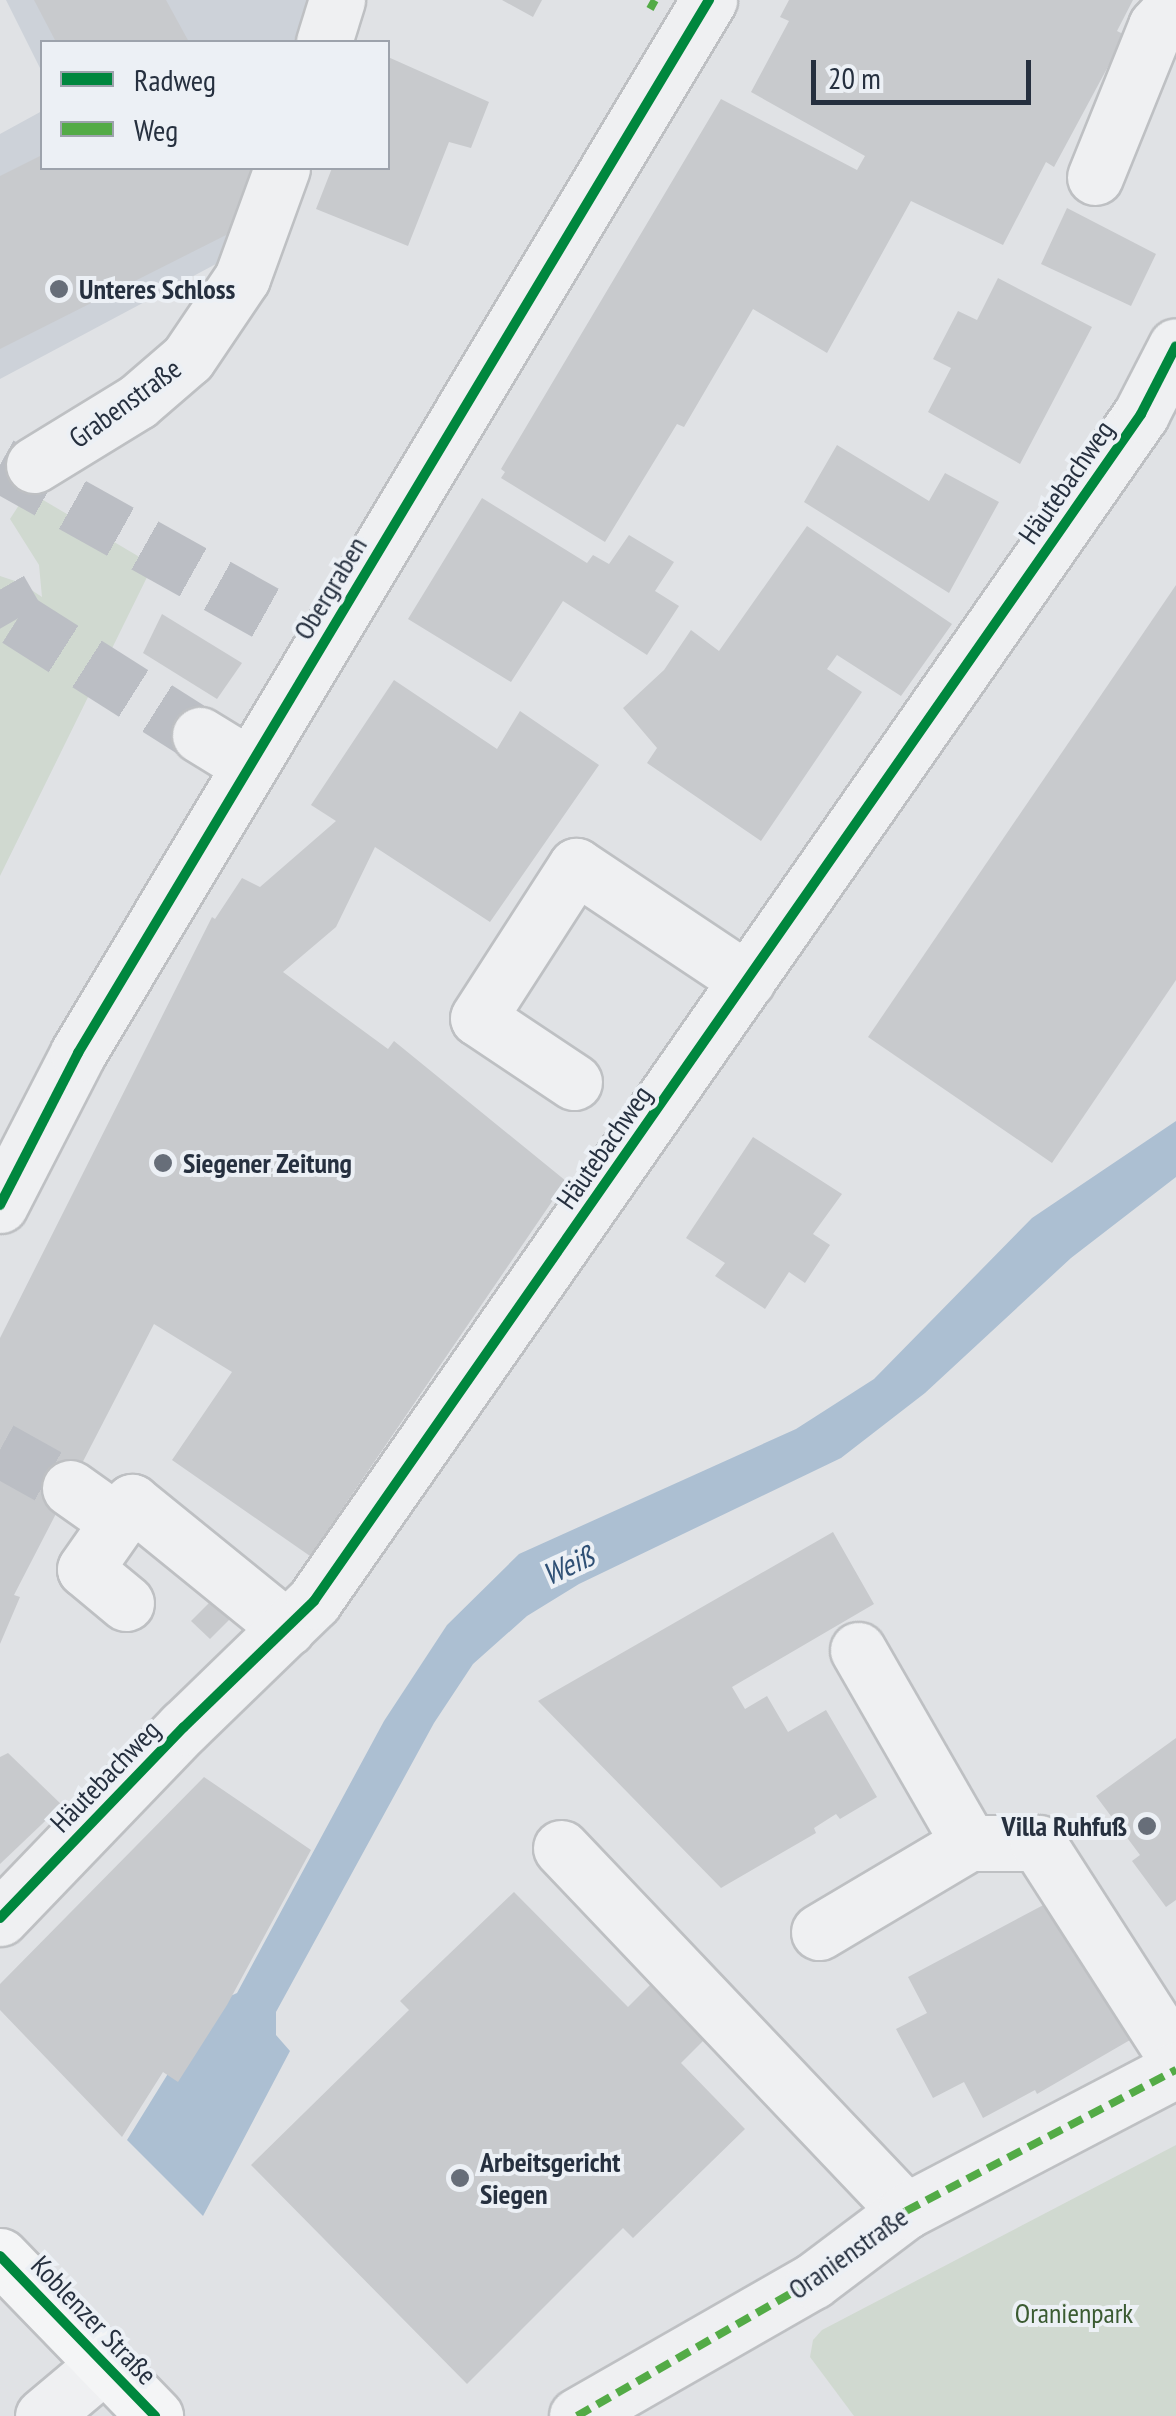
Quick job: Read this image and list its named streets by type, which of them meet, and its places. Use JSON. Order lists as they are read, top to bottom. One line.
{"streets":{"main road":["Koblenzer Straße"],"street":["Grabenstraße","Häutebachweg","Obergraben","Oranienstraße"]},"water":["Weiß"],"parks":["Oranienpark"],"places":["Unteres Schloss","Siegener Zeitung","Villa Ruhfuß","Arbeitsgericht Siegen"],"legend":["Radweg","Weg"],"scale_bar":"20 m"}
